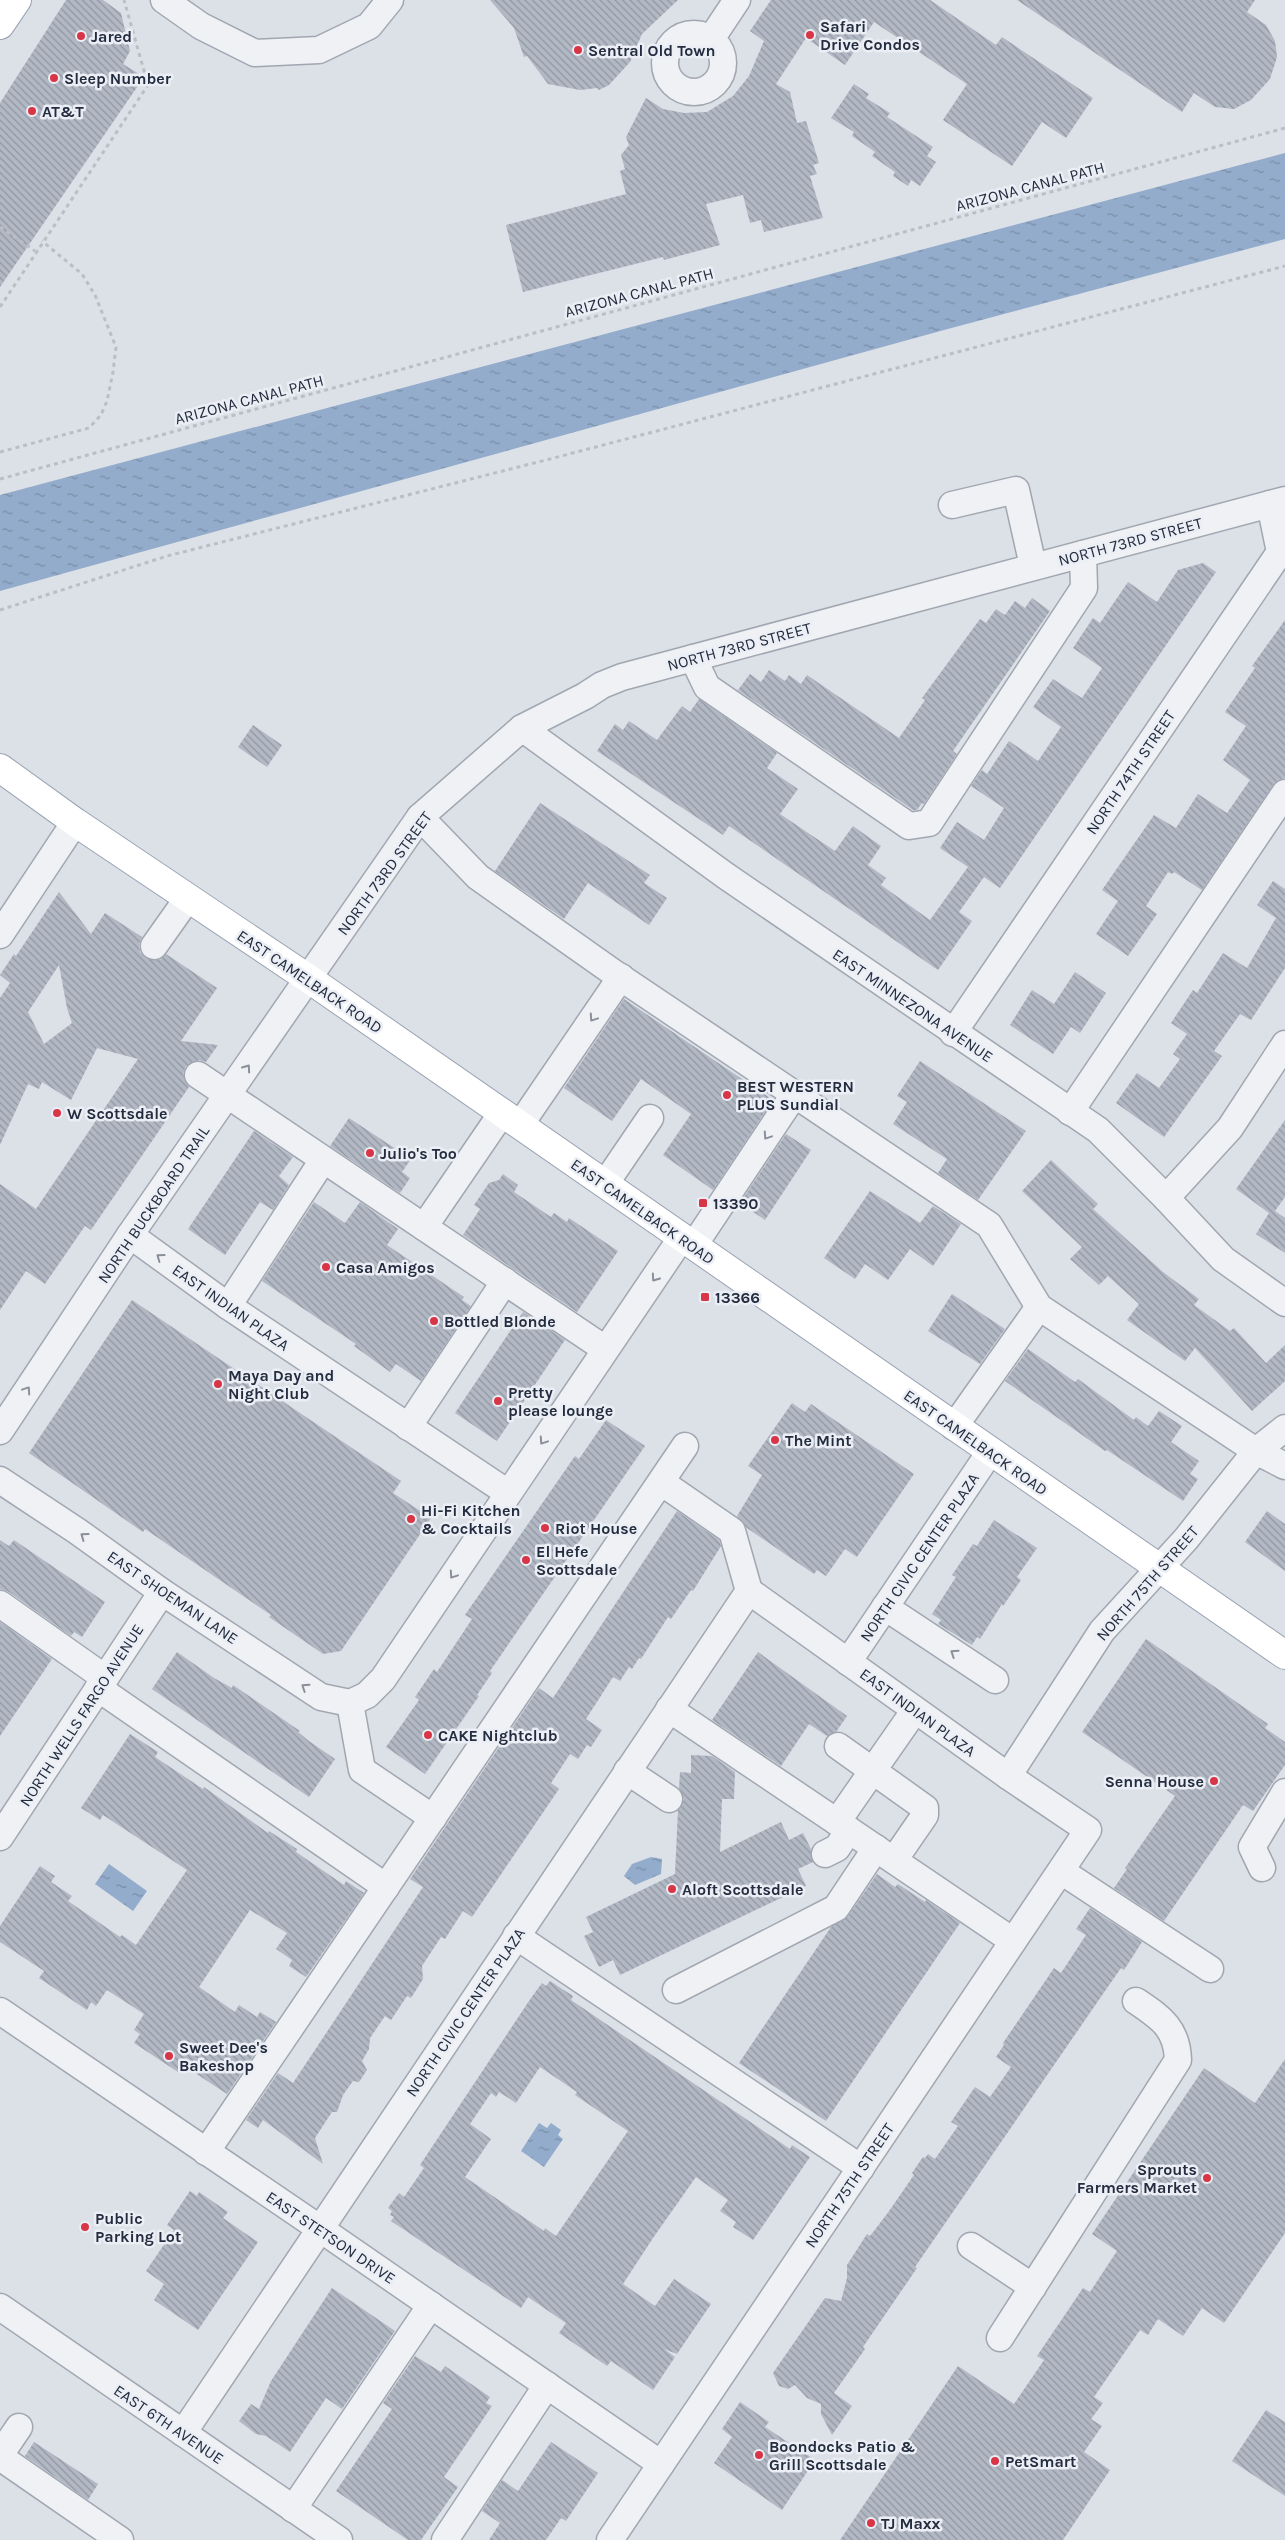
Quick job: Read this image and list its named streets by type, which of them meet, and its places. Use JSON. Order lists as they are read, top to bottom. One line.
{"streets":{"main road":["EAST CAMELBACK ROAD"],"street":["NORTH 73RD STREET","NORTH 74TH STREET","EAST MINNEZONA AVENUE","NORTH BUCKBOARD TRAIL","EAST INDIAN PLAZA","NORTH CIVIC CENTER PLAZA","NORTH 75TH STREET","EAST SHOEMAN LANE","NORTH WELLS FARGO AVENUE","EAST STETSON DRIVE","EAST 6TH AVENUE"],"path":["ARIZONA CANAL PATH"]},"crossings":[["NORTH 73RD STREET","NORTH 74TH STREET"],["NORTH 73RD STREET","EAST CAMELBACK ROAD"],["NORTH 73RD STREET","EAST MINNEZONA AVENUE"],["NORTH 73RD STREET","NORTH BUCKBOARD TRAIL"],["NORTH 74TH STREET","EAST MINNEZONA AVENUE"],["EAST CAMELBACK ROAD","NORTH BUCKBOARD TRAIL"],["EAST CAMELBACK ROAD","NORTH CIVIC CENTER PLAZA"],["EAST CAMELBACK ROAD","NORTH 75TH STREET"],["NORTH BUCKBOARD TRAIL","EAST INDIAN PLAZA"],["EAST INDIAN PLAZA","NORTH CIVIC CENTER PLAZA"],["EAST INDIAN PLAZA","NORTH 75TH STREET"],["NORTH CIVIC CENTER PLAZA","EAST STETSON DRIVE"],["NORTH CIVIC CENTER PLAZA","EAST 6TH AVENUE"],["NORTH 75TH STREET","EAST STETSON DRIVE"],["EAST SHOEMAN LANE","NORTH WELLS FARGO AVENUE"]],"one_way":["NORTH BUCKBOARD TRAIL"],"places":{"other":["Safari Drive Condos","Jared","Sentral Old Town","Sleep Number","AT&T","BEST WESTERN PLUS Sundial","W Scottsdale","Julio's Too","Casa Amigos","Bottled Blonde","Maya Day and Night Club","Pretty please lounge","The Mint","Hi-Fi Kitchen & Cocktails","Riot House","El Hefe Scottsdale","CAKE Nightclub","Senna House","Aloft Scottsdale","Sweet Dee's Bakeshop","Sprouts Farmers Market","Public Parking Lot","Boondocks Patio & Grill Scottsdale","PetSmart","TJ Maxx"],"transit":["13390","13366"]}}
